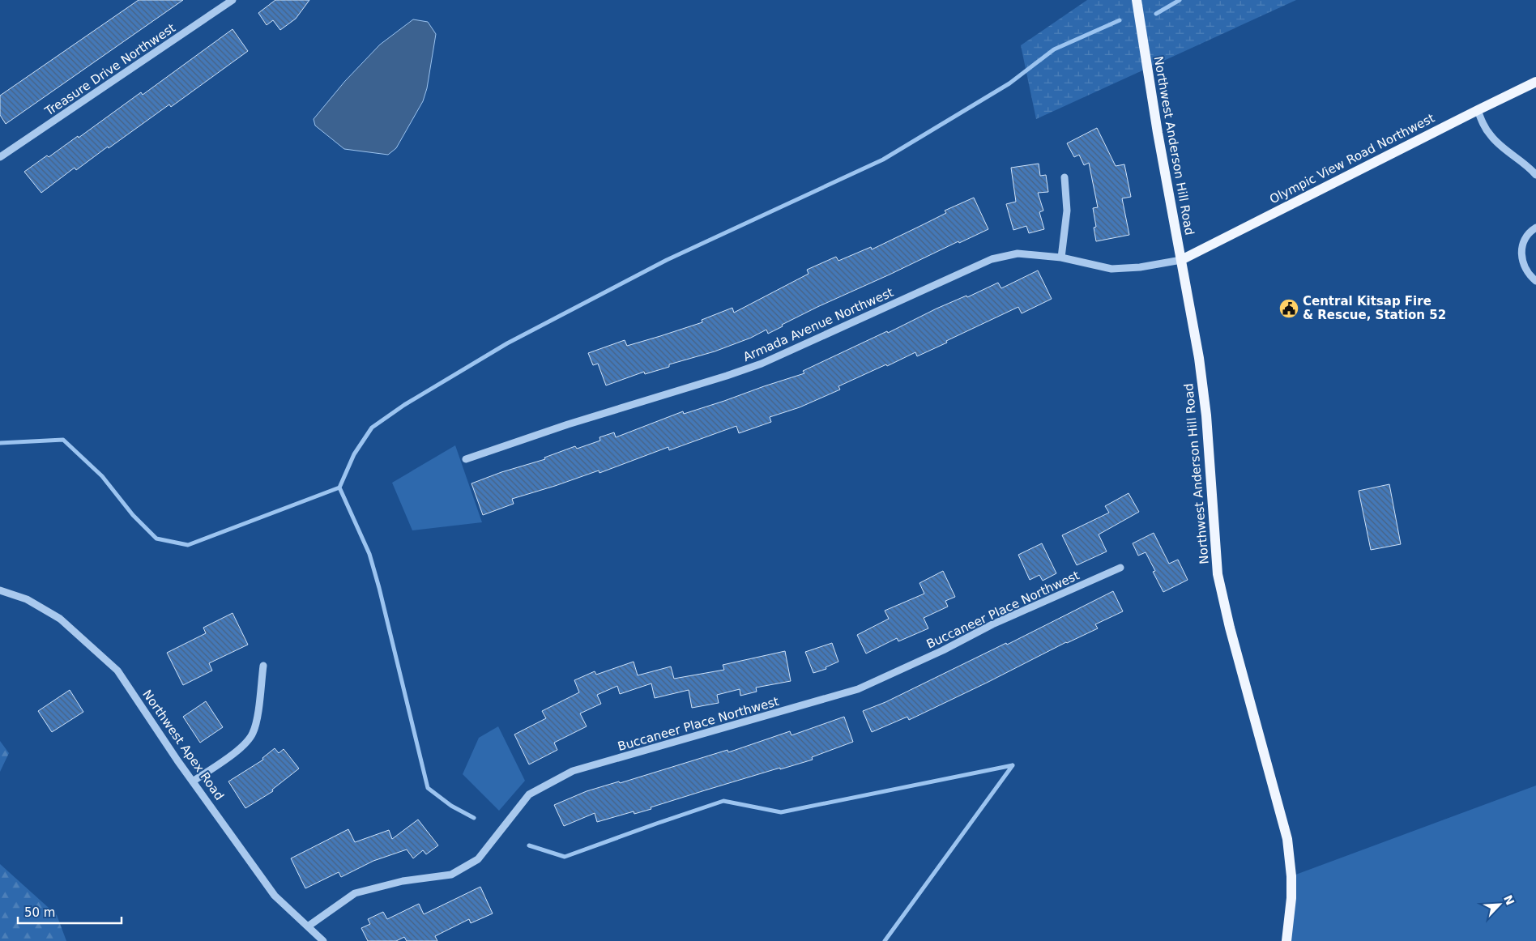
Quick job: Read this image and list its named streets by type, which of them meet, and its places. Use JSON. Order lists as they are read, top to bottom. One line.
{"streets":{"main road":["Northwest Anderson Hill Road","Olympic View Road Northwest"],"street":["Treasure Drive Northwest","Armada Avenue Northwest","Buccaneer Place Northwest","Northwest Apex Road"]},"crossings":[["Northwest Anderson Hill Road","Olympic View Road Northwest"],["Northwest Anderson Hill Road","Armada Avenue Northwest"],["Olympic View Road Northwest","Armada Avenue Northwest"],["Buccaneer Place Northwest","Northwest Apex Road"]],"places":{"public building":["Central Kitsap Fire & Rescue, Station 52"]},"scale_bar":"50 m","north":"top right"}
